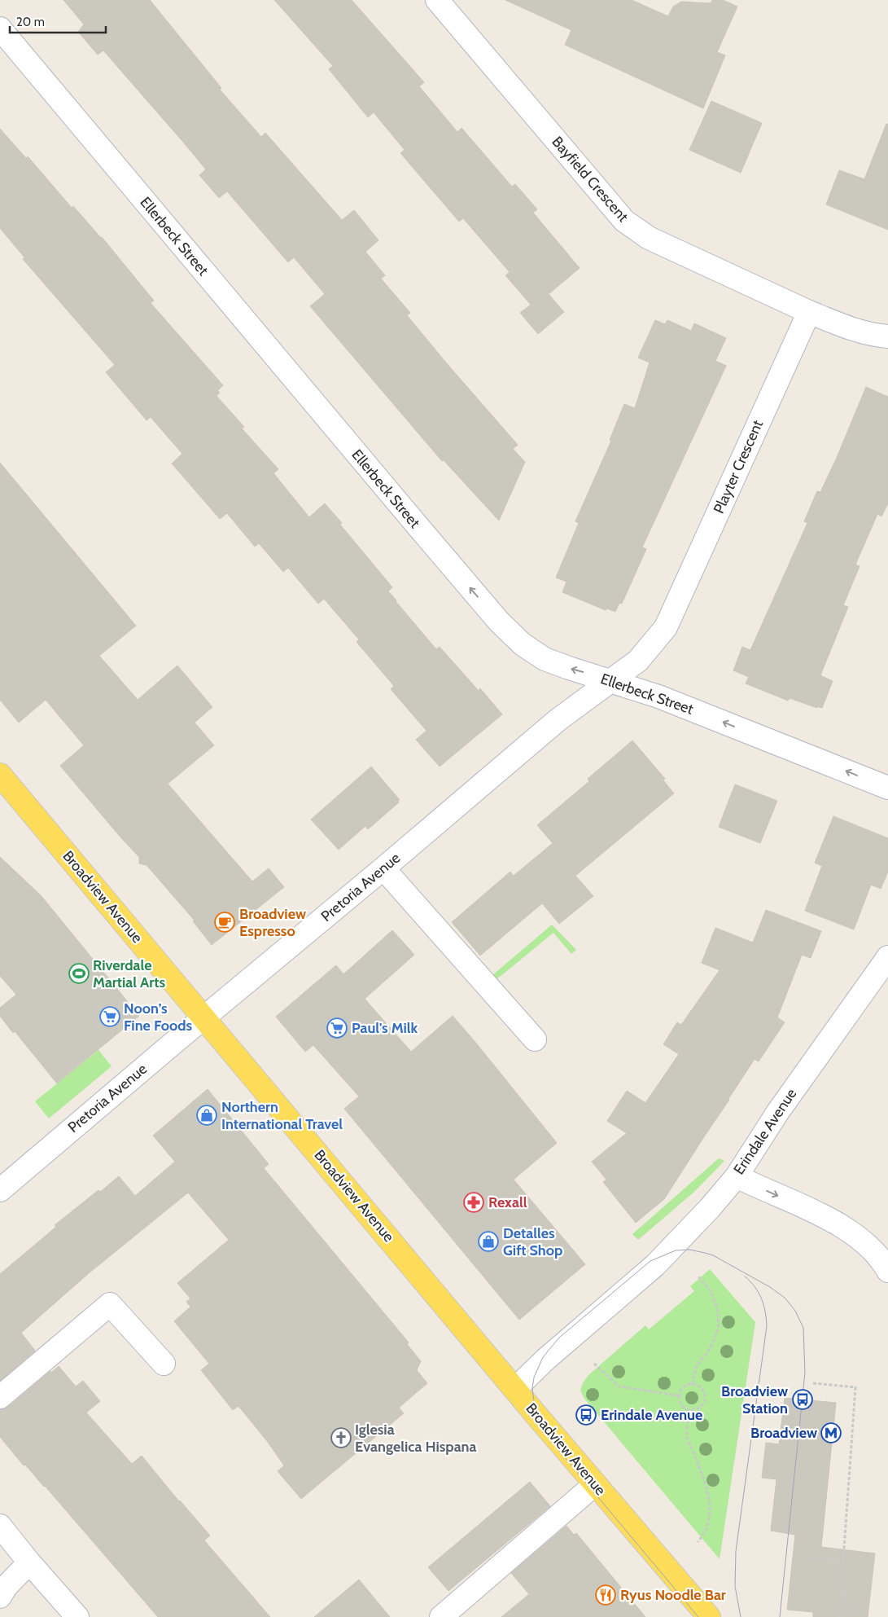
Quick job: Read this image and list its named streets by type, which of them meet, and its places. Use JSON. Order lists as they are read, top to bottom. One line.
{"streets":{"main road":["Broadview Avenue"],"street":["Bayfield Crescent","Ellerbeck Street","Playter Crescent","Pretoria Avenue","Erindale Avenue"]},"crossings":[["Bayfield Crescent","Playter Crescent"],["Ellerbeck Street","Playter Crescent"],["Ellerbeck Street","Pretoria Avenue"],["Playter Crescent","Pretoria Avenue"],["Pretoria Avenue","Broadview Avenue"],["Broadview Avenue","Erindale Avenue"]],"one_way":["Ellerbeck Street"],"places":{"cafe":["Broadview Espresso"],"sports":["Riverdale Martial Arts"],"supermarket":["Noon’s Fine Foods","Paul's Milk"],"shop":["Northern International Travel","Detalles Gift Shop"],"pharmacy":["Rexall"],"bus stop":["Broadview Station","Erindale Avenue"],"metro station":["Broadview"],"church":["Iglesia Evangelica Hispana"],"restaurant":["Ryus Noodle Bar"]},"scale_bar":"20 m"}
